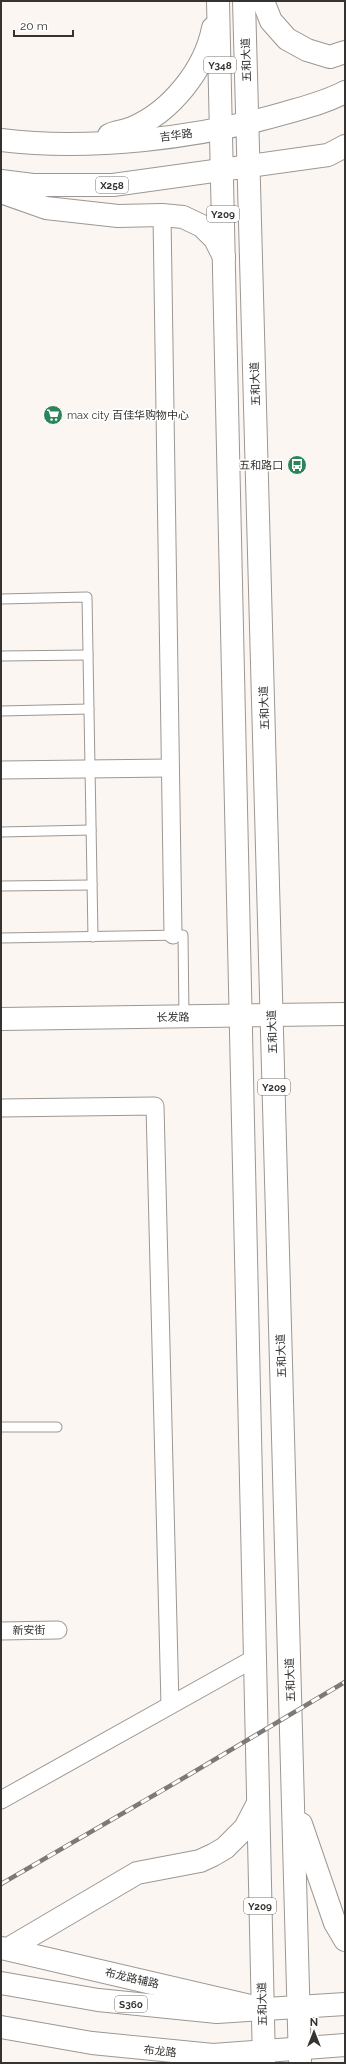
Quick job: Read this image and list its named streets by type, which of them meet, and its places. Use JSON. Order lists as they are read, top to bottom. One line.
{"streets":{"main road":["五和大道","Y348","吉华路","X258","Y209","长发路","布龙路辅路","S360","布龙路"],"street":["新安街"]},"crossings":[["五和大道","吉华路"],["五和大道","X258"],["五和大道","长发路"],["五和大道","布龙路辅路"],["五和大道","S360"],["五和大道","布龙路"],["布龙路辅路","S360"]],"places":{"supermarket":["max city 百佳华购物中心"],"bus stop":["五和路口"]},"scale_bar":"20 m","north":"top"}
